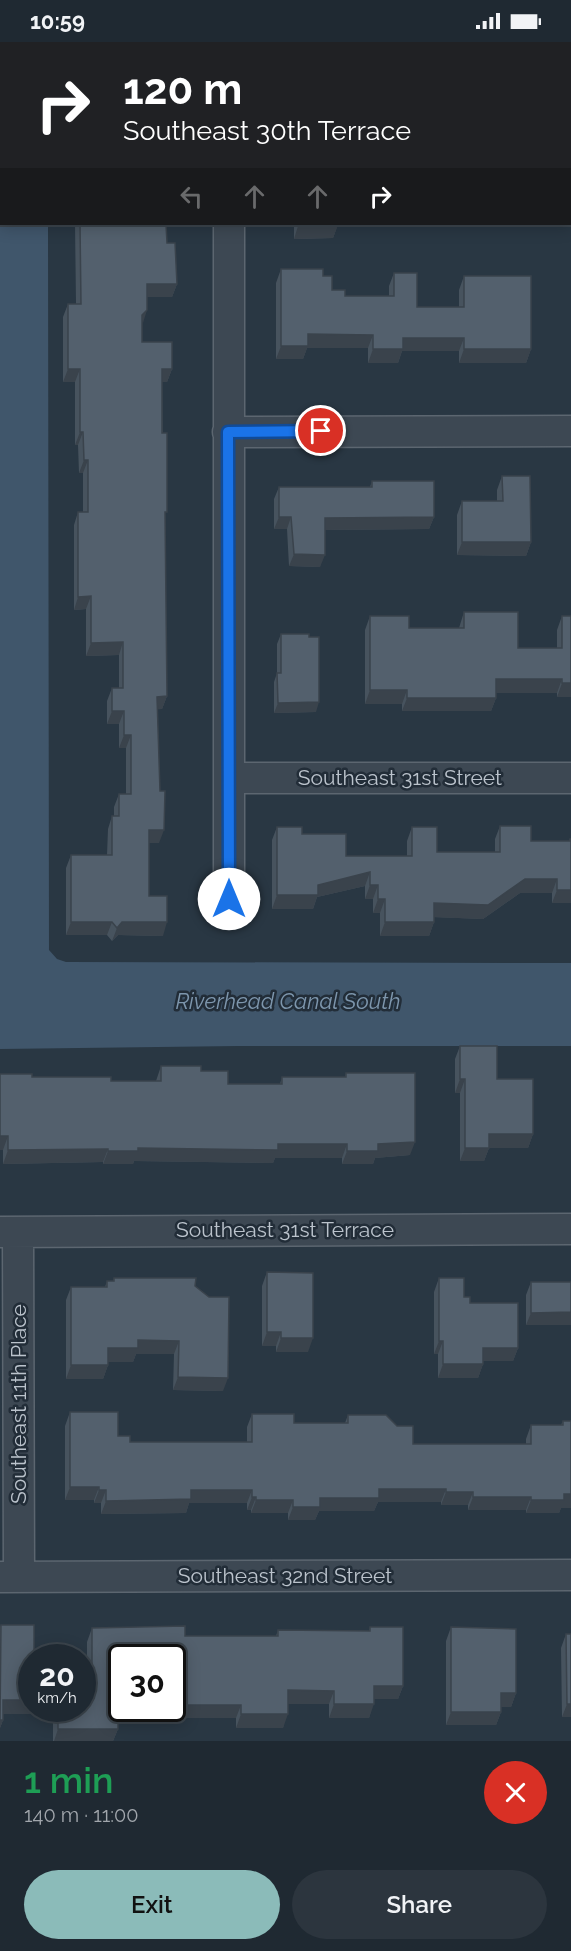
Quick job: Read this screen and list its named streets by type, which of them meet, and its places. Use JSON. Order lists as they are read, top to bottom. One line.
{"streets":{"street":["Southeast 31st Street","Southeast 31st Terrace","Southeast 11th Place","Southeast 32nd Street"]},"crossings":[["Southeast 31st Terrace","Southeast 11th Place"],["Southeast 11th Place","Southeast 32nd Street"]],"water":["Riverhead Canal South"],"page":{"status":"10:59","turn":["120 m","Southeast 30th Terrace"],"speed":"20 km/h","limit":"30","heading":["1 min","140 m · 11:00"],"buttons":["Exit","Share"]}}
